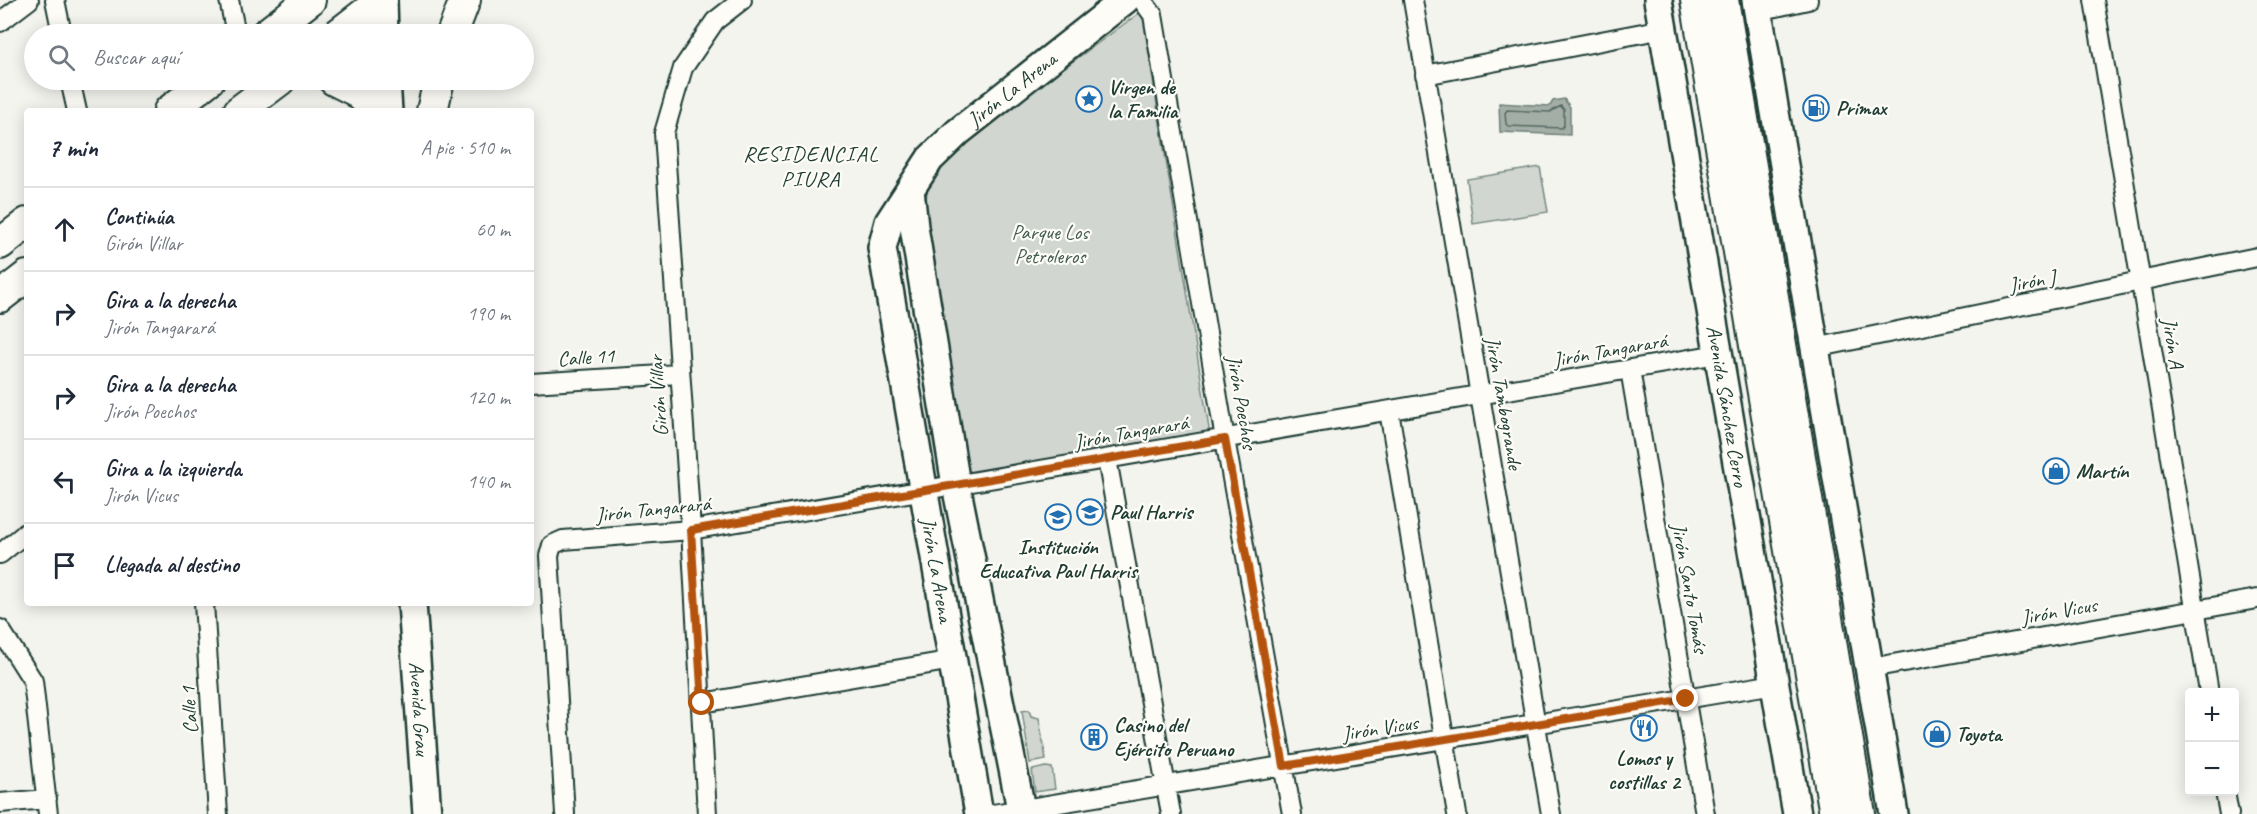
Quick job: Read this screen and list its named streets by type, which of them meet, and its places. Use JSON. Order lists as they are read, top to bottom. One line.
{"streets":{"main road":["Jirón La Arena","Avenida Sánchez Cerro","Avenida Grau"],"street":["Jirón J","Jirón A","Jirón Tangarará","Calle 11","Girón Villar","Jirón Poechos","Jirón Tambogrande","Jirón Santo Tomás","Jirón Vicus","Calle 1"]},"crossings":[["Jirón La Arena","Jirón Tangarará"],["Jirón La Arena","Jirón Vicus"],["Jirón J","Jirón A"],["Jirón A","Jirón Vicus"],["Jirón Tangarará","Girón Villar"],["Jirón Tangarará","Jirón Poechos"],["Jirón Tangarará","Jirón Tambogrande"],["Jirón Tangarará","Avenida Sánchez Cerro"],["Jirón Tangarará","Jirón Santo Tomás"],["Calle 11","Girón Villar"],["Jirón Poechos","Jirón Vicus"],["Jirón Tambogrande","Jirón Vicus"],["Avenida Sánchez Cerro","Jirón Vicus"],["Jirón Santo Tomás","Jirón Vicus"]],"districts":["RESIDENCIAL PIURA"],"parks":["Parque Los Petroleros"],"places":{"place":["Virgen de la Familia"],"fuel station":["Primax"],"shop":["Martín","Toyota"],"school or university":["Paul Harris","Institución Educativa Paul Harris"],"restaurant":["Lomos y costillas 2"],"building":["Casino del Ejército Peruano"]},"page":{"search":"Buscar aquí","heading":["7 min","A pie · 510 m"],"list":[["Continúa","Girón Villar","60 m"],["Gira a la derecha","Jirón Tangarará","190 m"],["Gira a la derecha","Jirón Poechos","120 m"],["Gira a la izquierda","Jirón Vicus","140 m"],"Llegada al destino"],"map_buttons":["+","−"]}}
